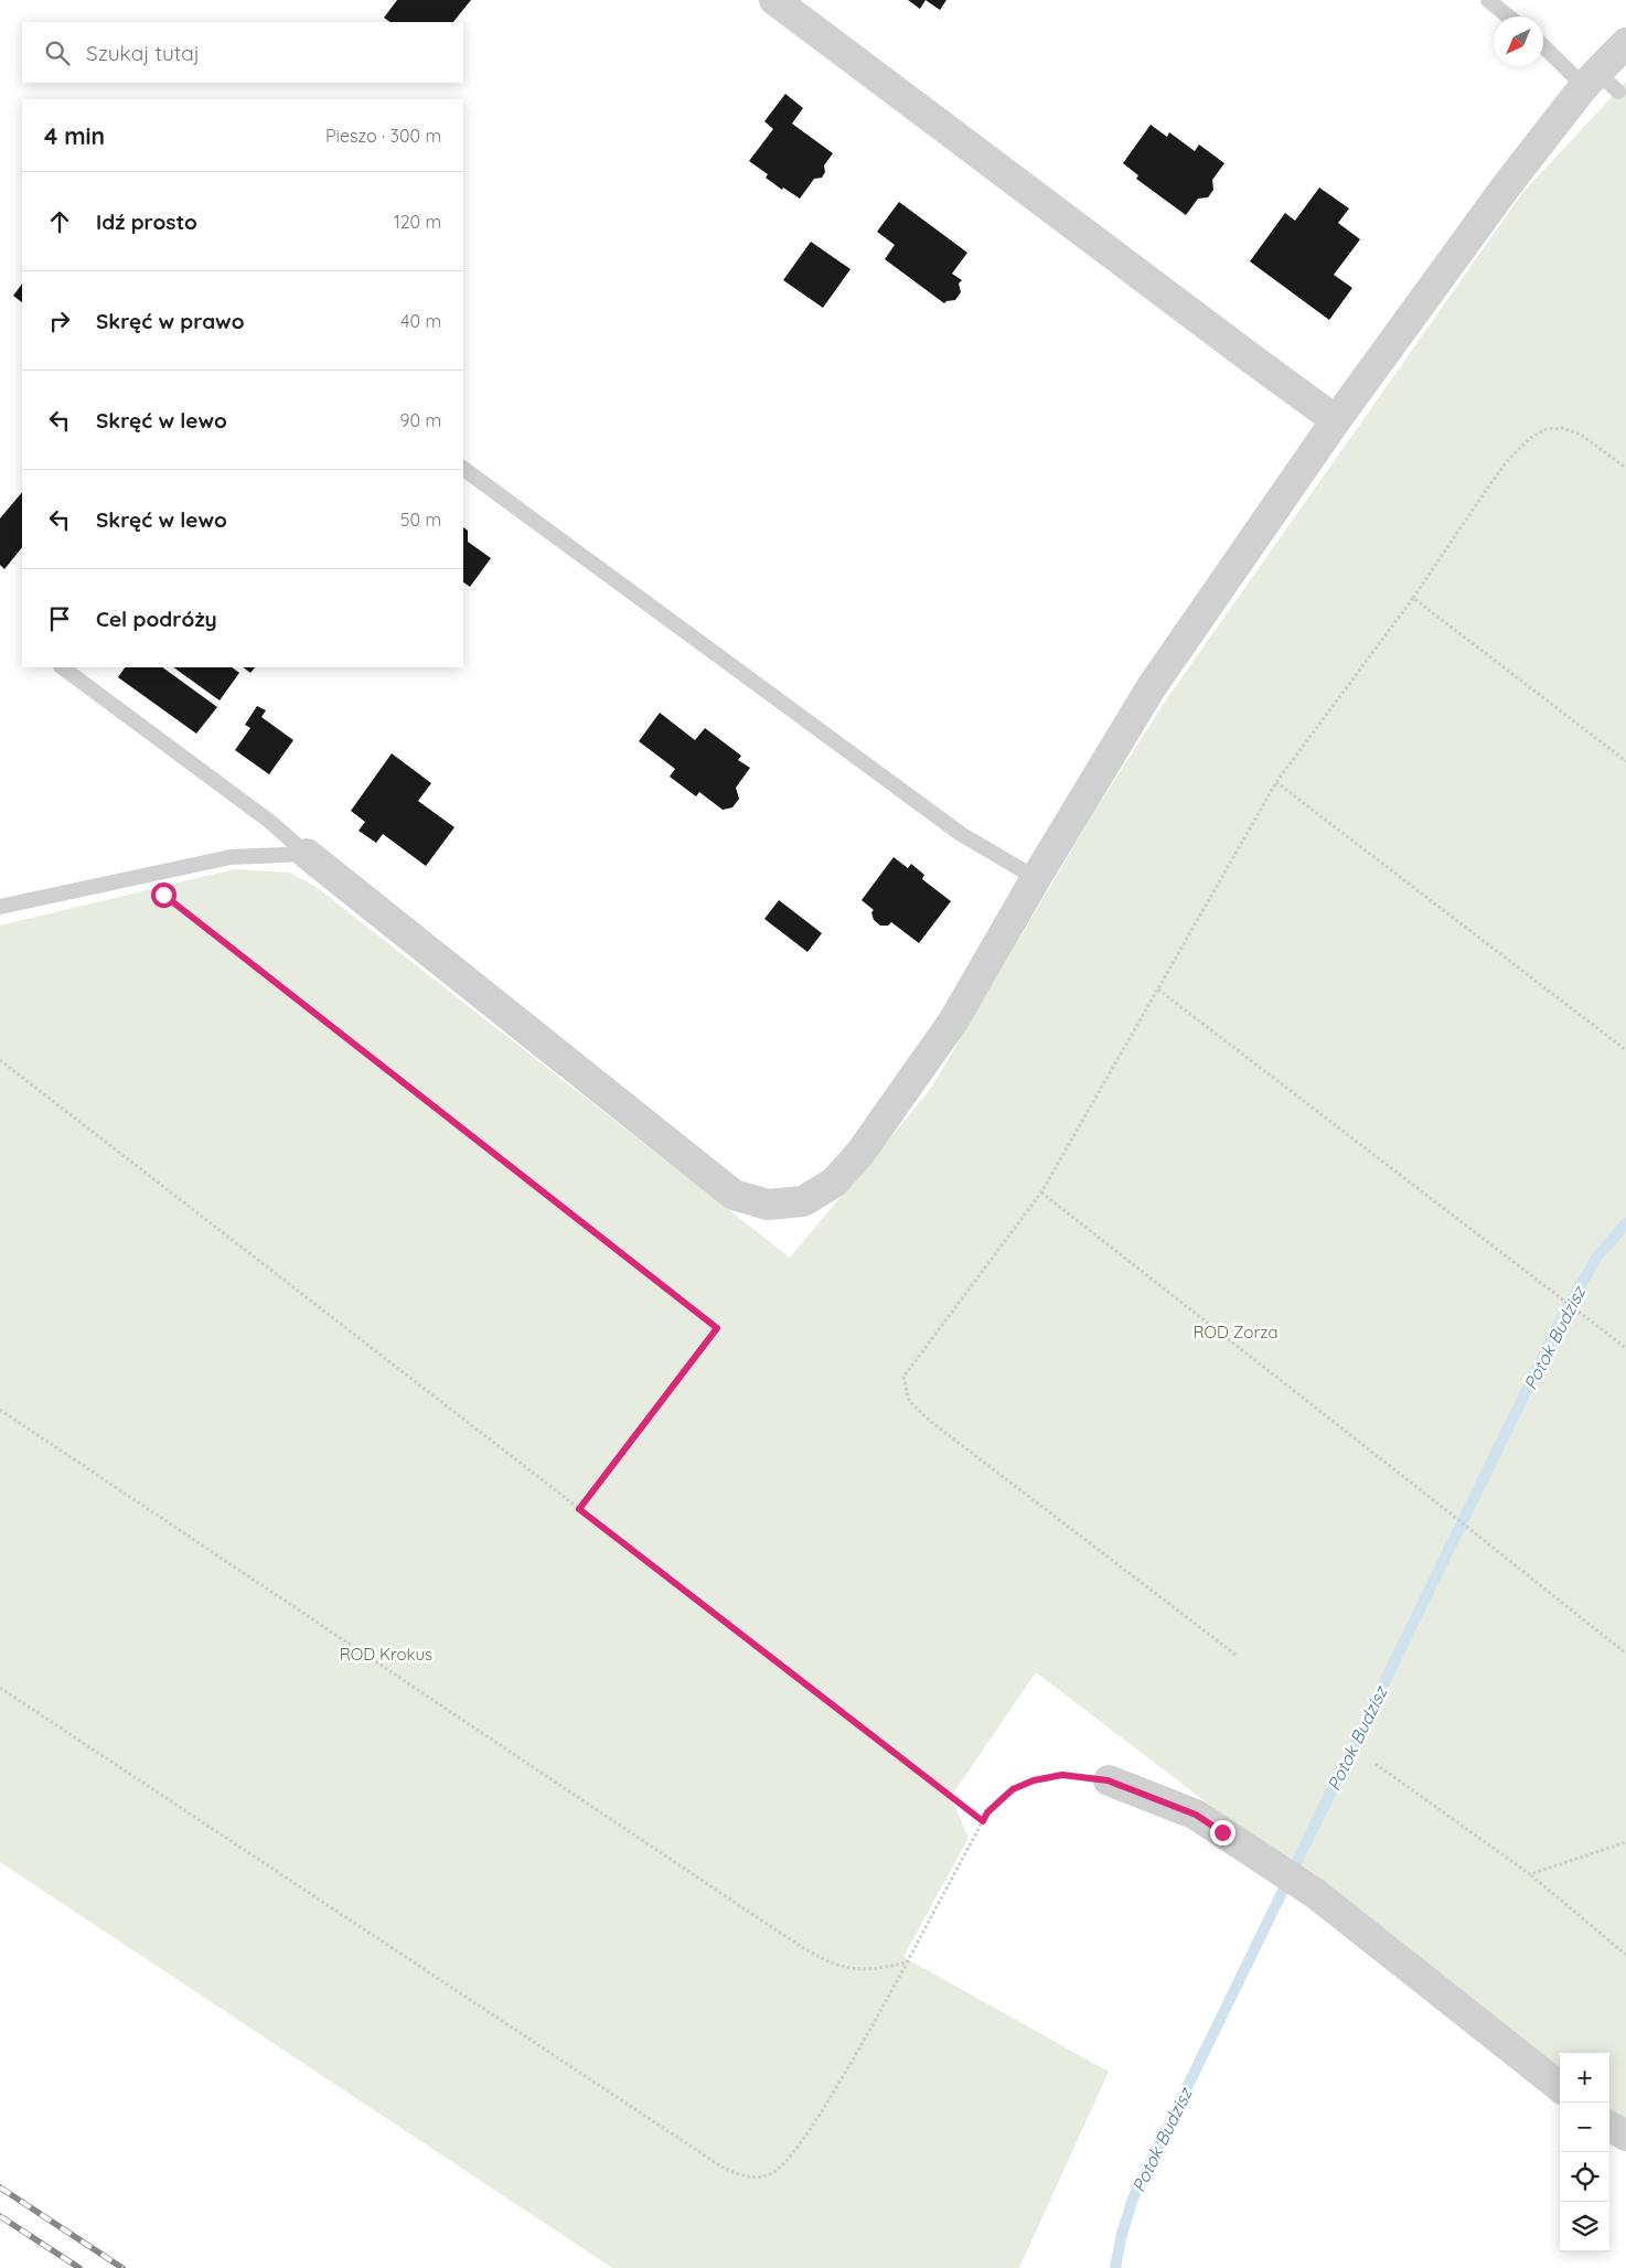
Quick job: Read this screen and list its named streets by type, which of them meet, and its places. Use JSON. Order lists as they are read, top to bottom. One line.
{"water":["Potok Budzisz"],"parks":["ROD Zorza","ROD Krokus"],"north":"bottom left","page":{"search":"Szukaj tutaj","heading":["4 min","Pieszo · 300 m"],"list":[["Idź prosto","120 m"],["Skręć w prawo","40 m"],["Skręć w lewo","90 m"],["Skręć w lewo","50 m"],"Cel podróży"],"map_buttons":["+","−"]}}
